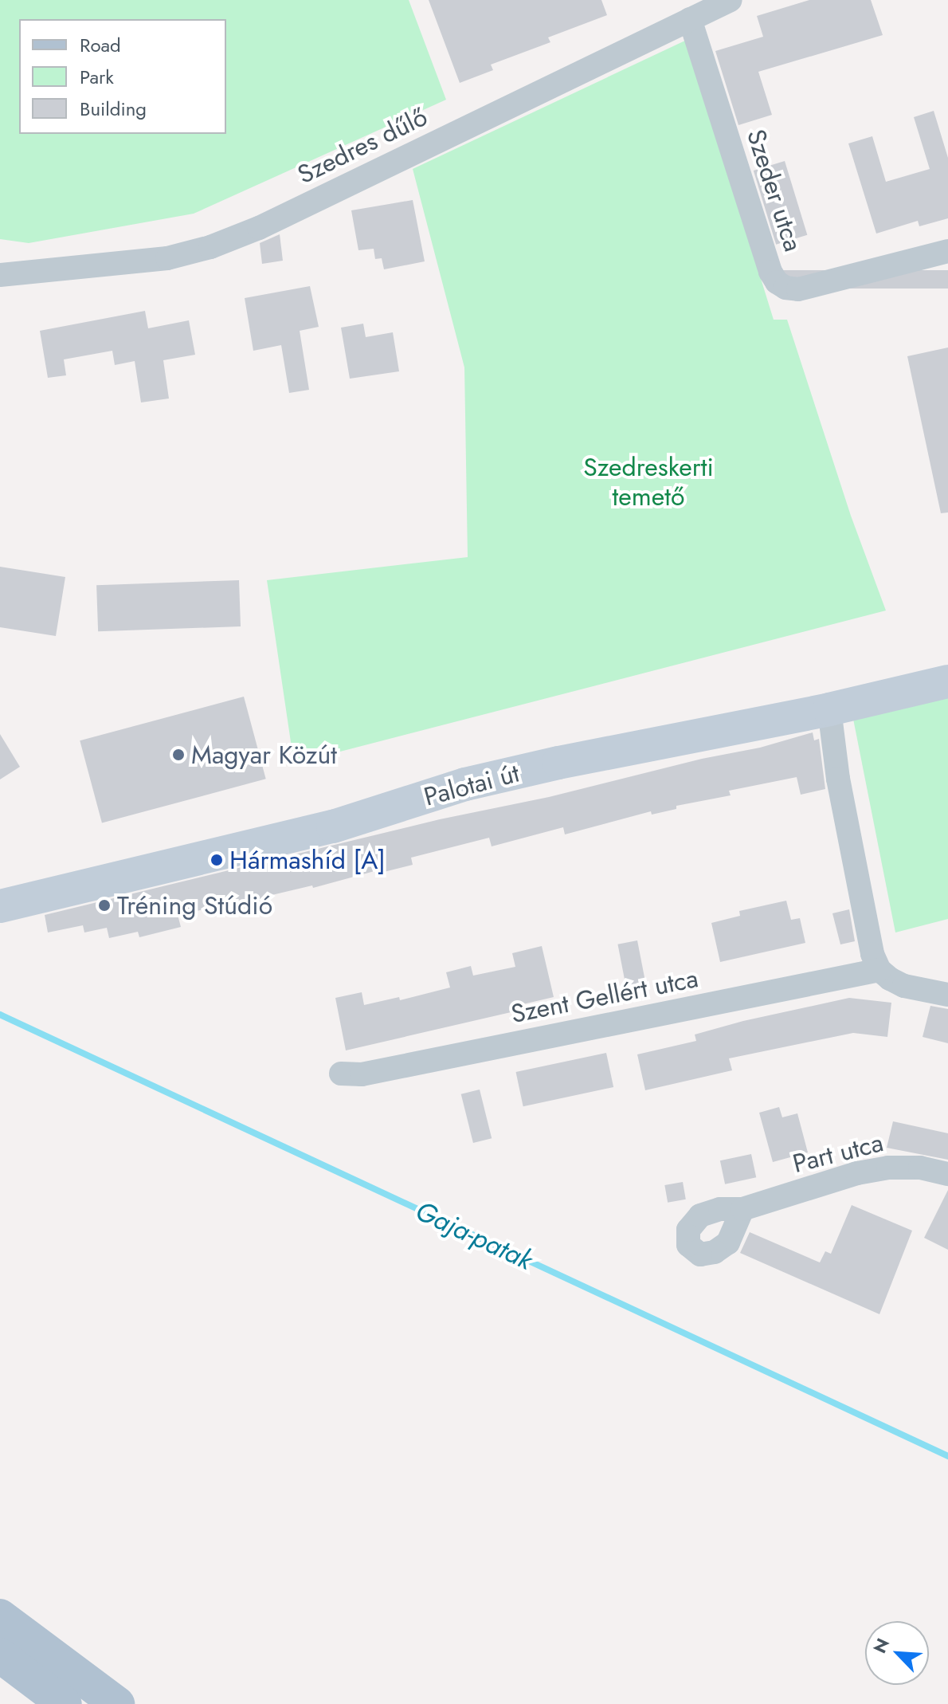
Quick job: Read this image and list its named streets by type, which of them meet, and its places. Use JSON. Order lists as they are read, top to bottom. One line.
{"streets":{"main road":["Palotai út"],"street":["Szedres dűlő","Szeder utca","Szent Gellért utca","Part utca"]},"crossings":[["Szedres dűlő","Szeder utca"]],"water":["Gaja-patak"],"parks":["Szedreskerti temető"],"places":["Magyar Közút","Hármashíd [A]","Tréning Stúdió"],"legend":["Road","Park","Building"],"north":"top left"}
